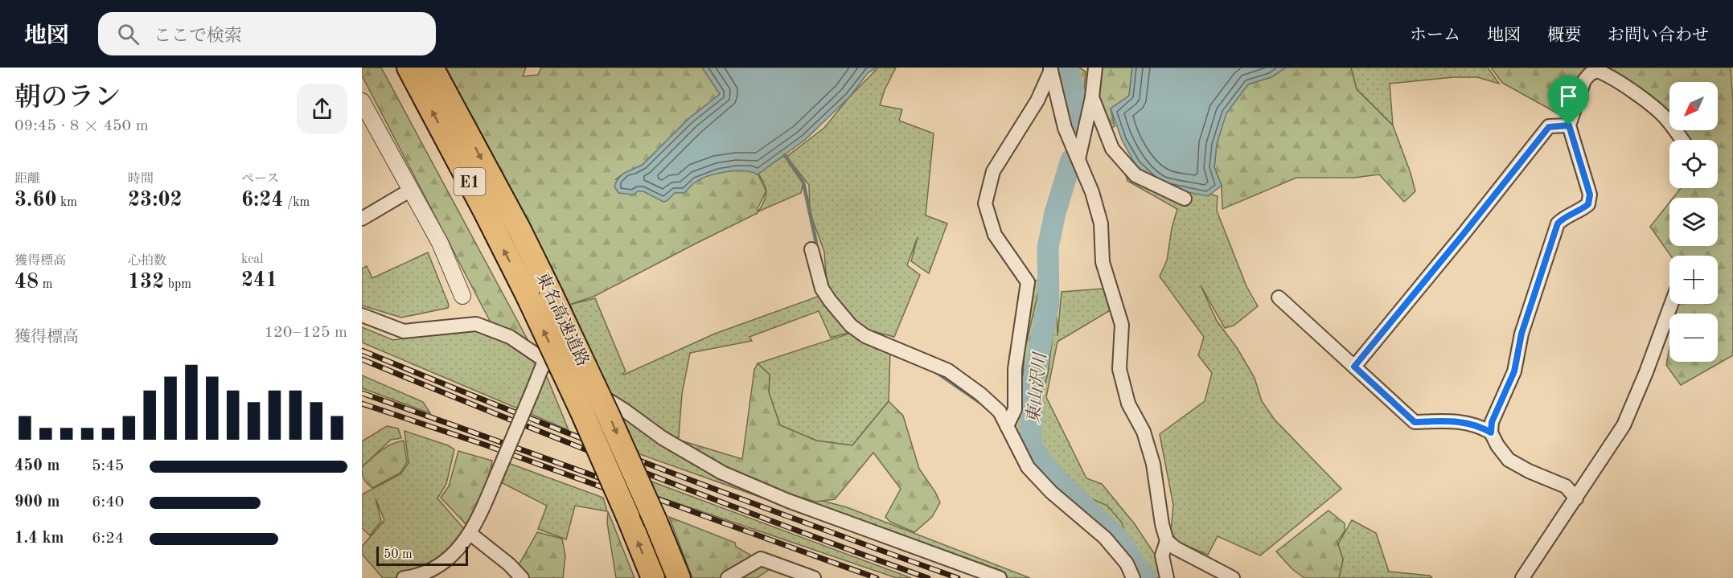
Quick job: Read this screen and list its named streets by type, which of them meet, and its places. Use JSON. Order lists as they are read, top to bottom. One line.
{"streets":{"highway":["E1","東名高速道路"]},"water":["東山沢川"],"scale_bar":"50 m","north":"bottom left","page":{"header":"地図","search":"ここで検索","nav":["ホーム","地図","概要","お問い合わせ"],"heading":["朝のラン","09:45 · 8 × 450 m"],"map_buttons":["+","−"],"stats":[["距離","3.60 km"],["時間","23:02"],["ペース","6:24 /km"],["獲得標高","48 m"],["心拍数","132 bpm"],["kcal","241"]],"chart":["獲得標高","120–125 m"],"list":[{"name":"450 m","note":"5:45"},{"name":"900 m","note":"6:40"},{"name":"1.4 km","note":"6:24"}],"scale":"50 m"}}
